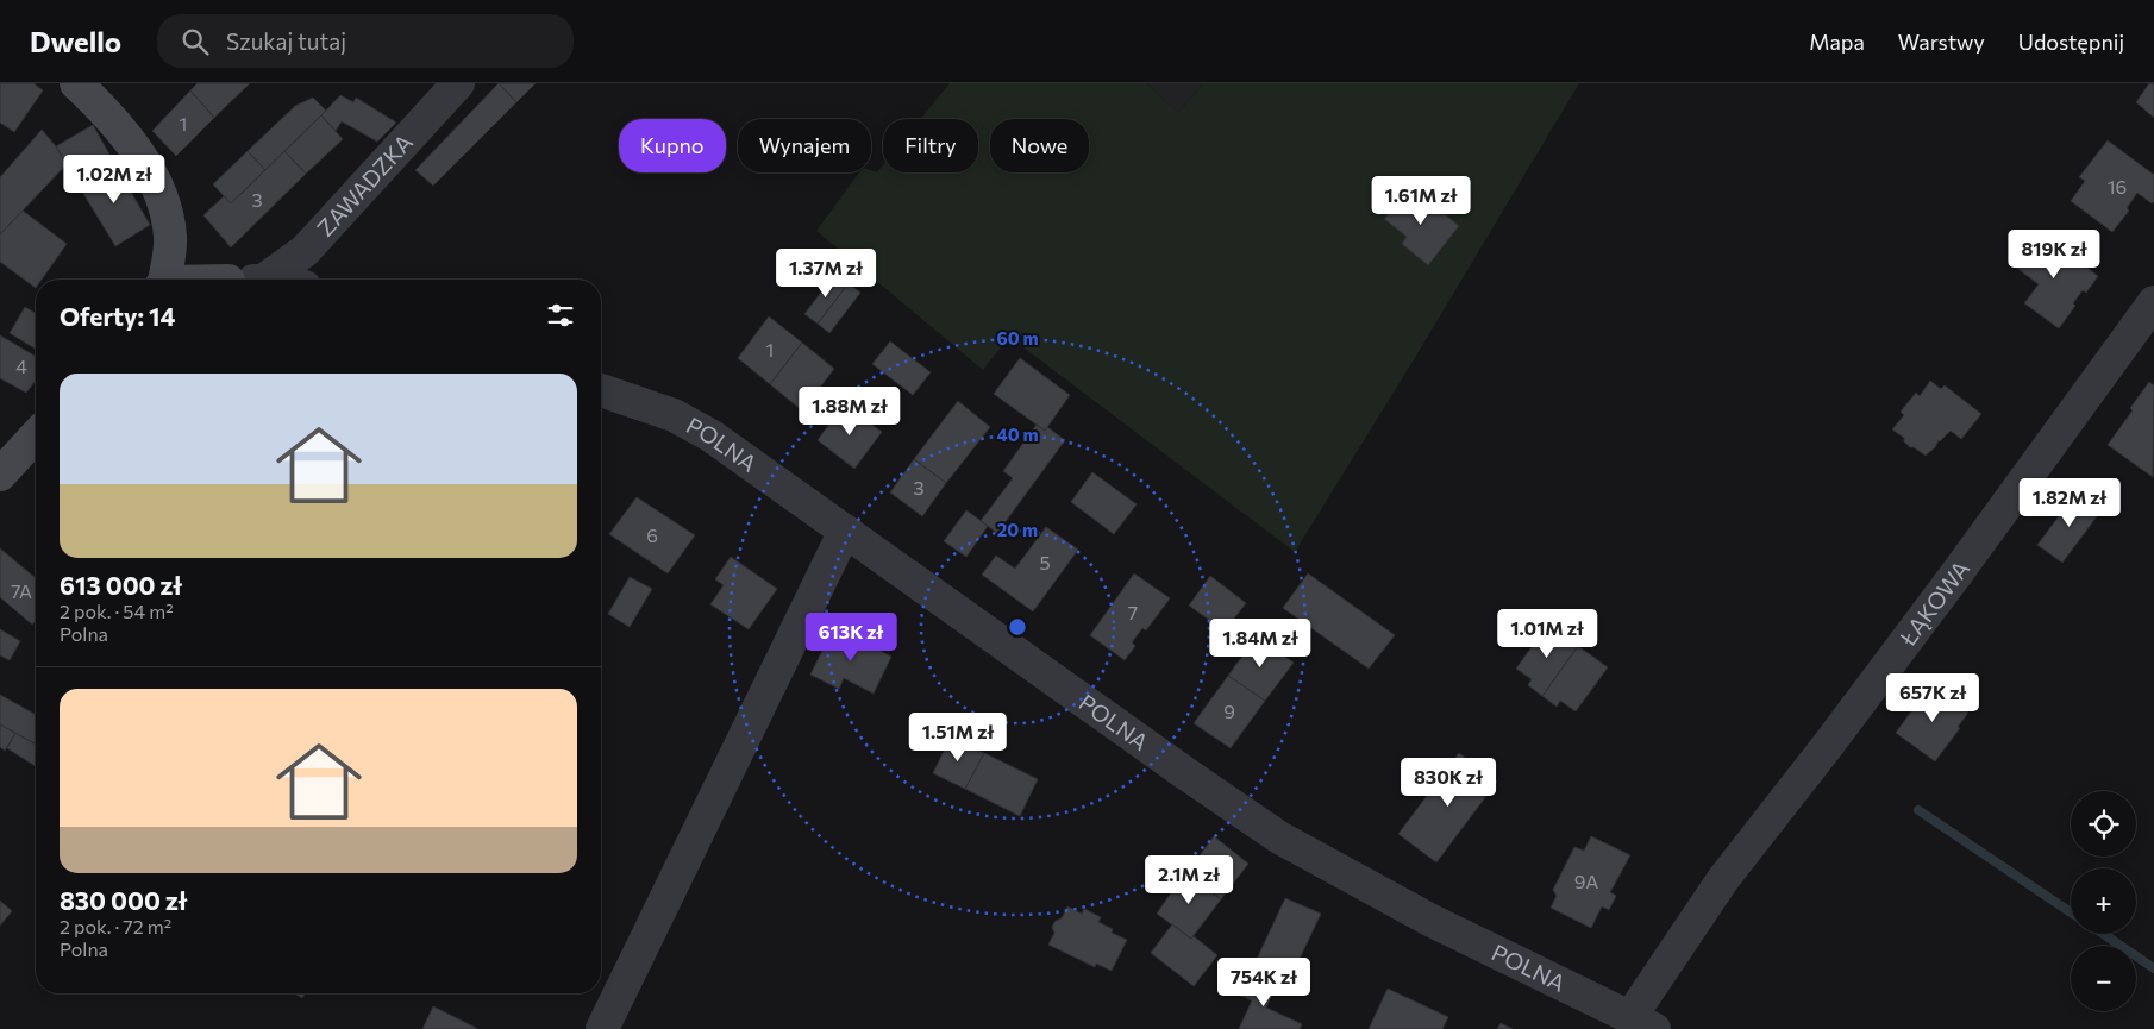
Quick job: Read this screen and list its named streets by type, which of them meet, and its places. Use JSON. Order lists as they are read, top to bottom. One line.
{"streets":{"street":["ZAWADZKA","POLNA","ŁĄKOWA"]},"crossings":[["POLNA","ŁĄKOWA"]],"house_numbers":["1","16","3","1","4","3","6","5","7A","7","9","9A"],"page":{"header":"Dwello","search":"Szukaj tutaj","nav":["Mapa","Warstwy","Udostępnij"],"chip":["Kupno","Wynajem","Filtry","Nowe"],"price":["1.02M zł","1.61M zł","819K zł","1.37M zł","1.88M zł","1.82M zł","1.01M zł","613K zł","1.84M zł","657K zł","1.51M zł","830K zł","2.1M zł","754K zł"],"heading":"Oferty: 14","list":[{"name":"613 000 zł","note":"2 pok. · 54 m² · Polna"},{"name":"830 000 zł","note":"2 pok. · 72 m² · Polna"}],"map_buttons":["+","−"]},"rings":["60 m","40 m","20 m"]}
